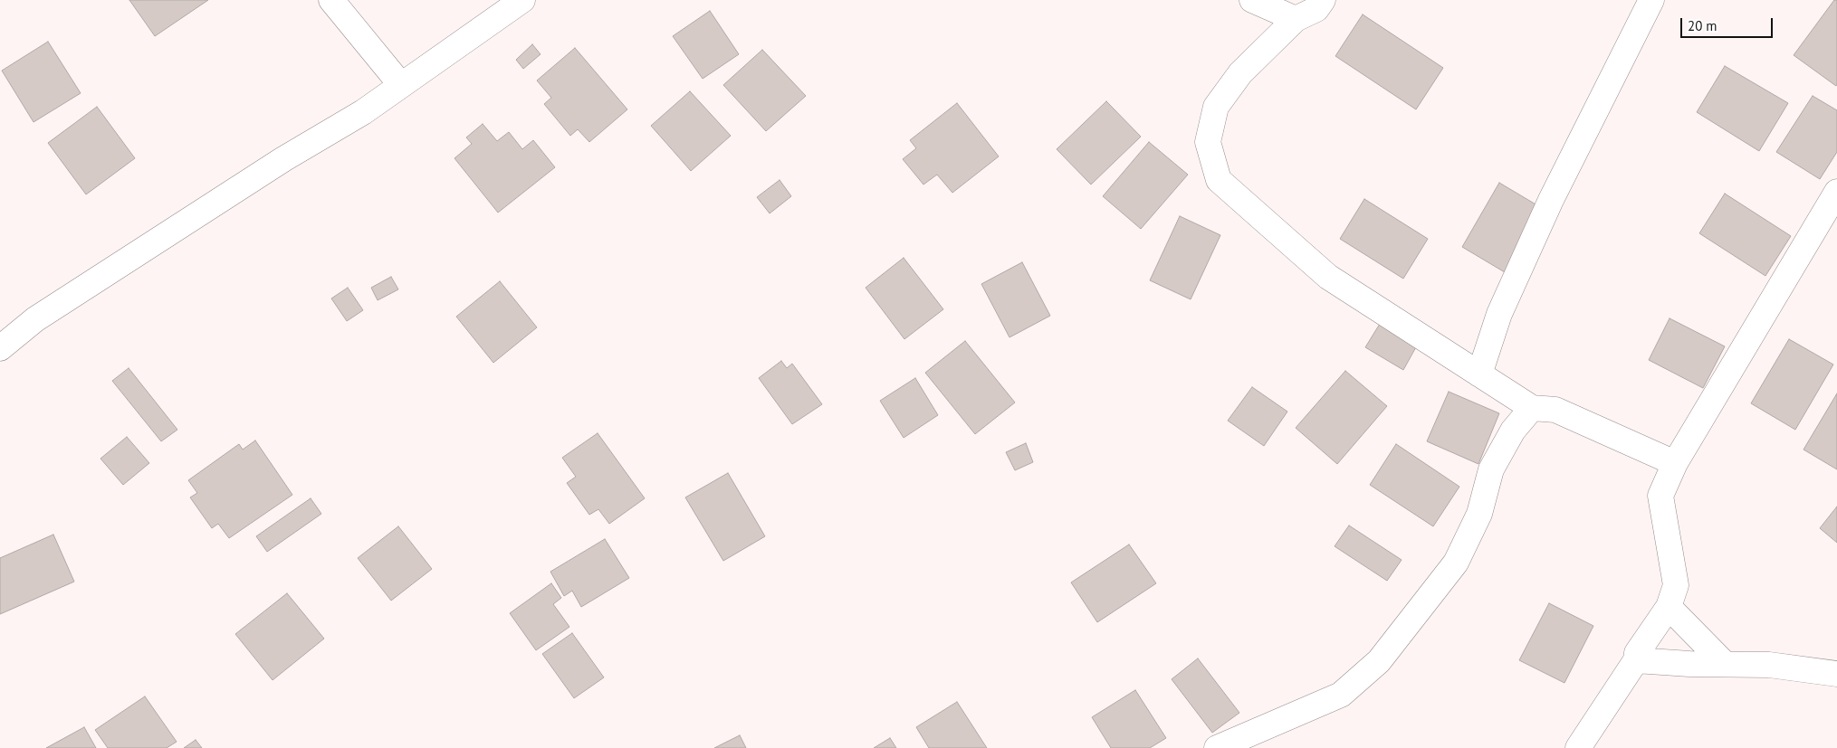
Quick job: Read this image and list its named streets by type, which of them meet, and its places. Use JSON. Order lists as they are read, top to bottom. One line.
{"scale_bar":"20 m"}
